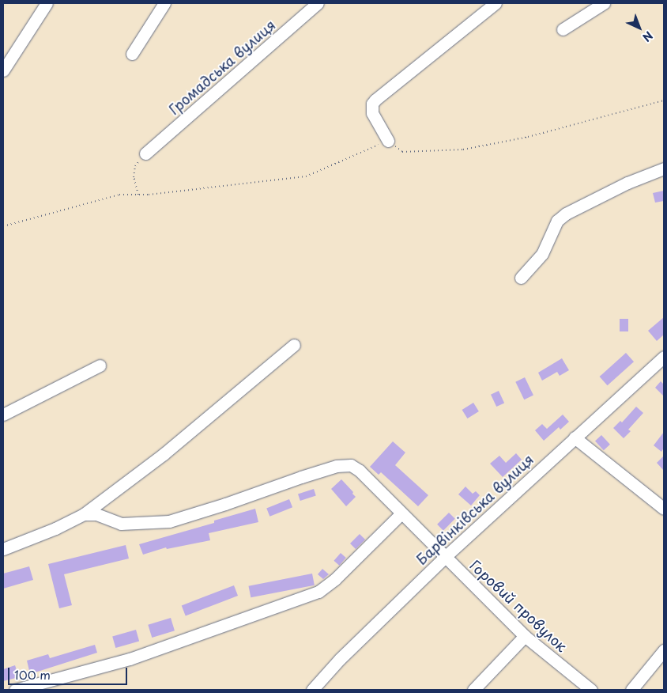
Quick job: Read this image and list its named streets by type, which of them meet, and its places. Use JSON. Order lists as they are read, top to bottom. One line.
{"streets":{"street":["Громадська вулиця","Барвінківська вулиця","Горовий провулок"]},"crossings":[["Барвінківська вулиця","Горовий провулок"]],"scale_bar":"100 m","north":"bottom right"}
